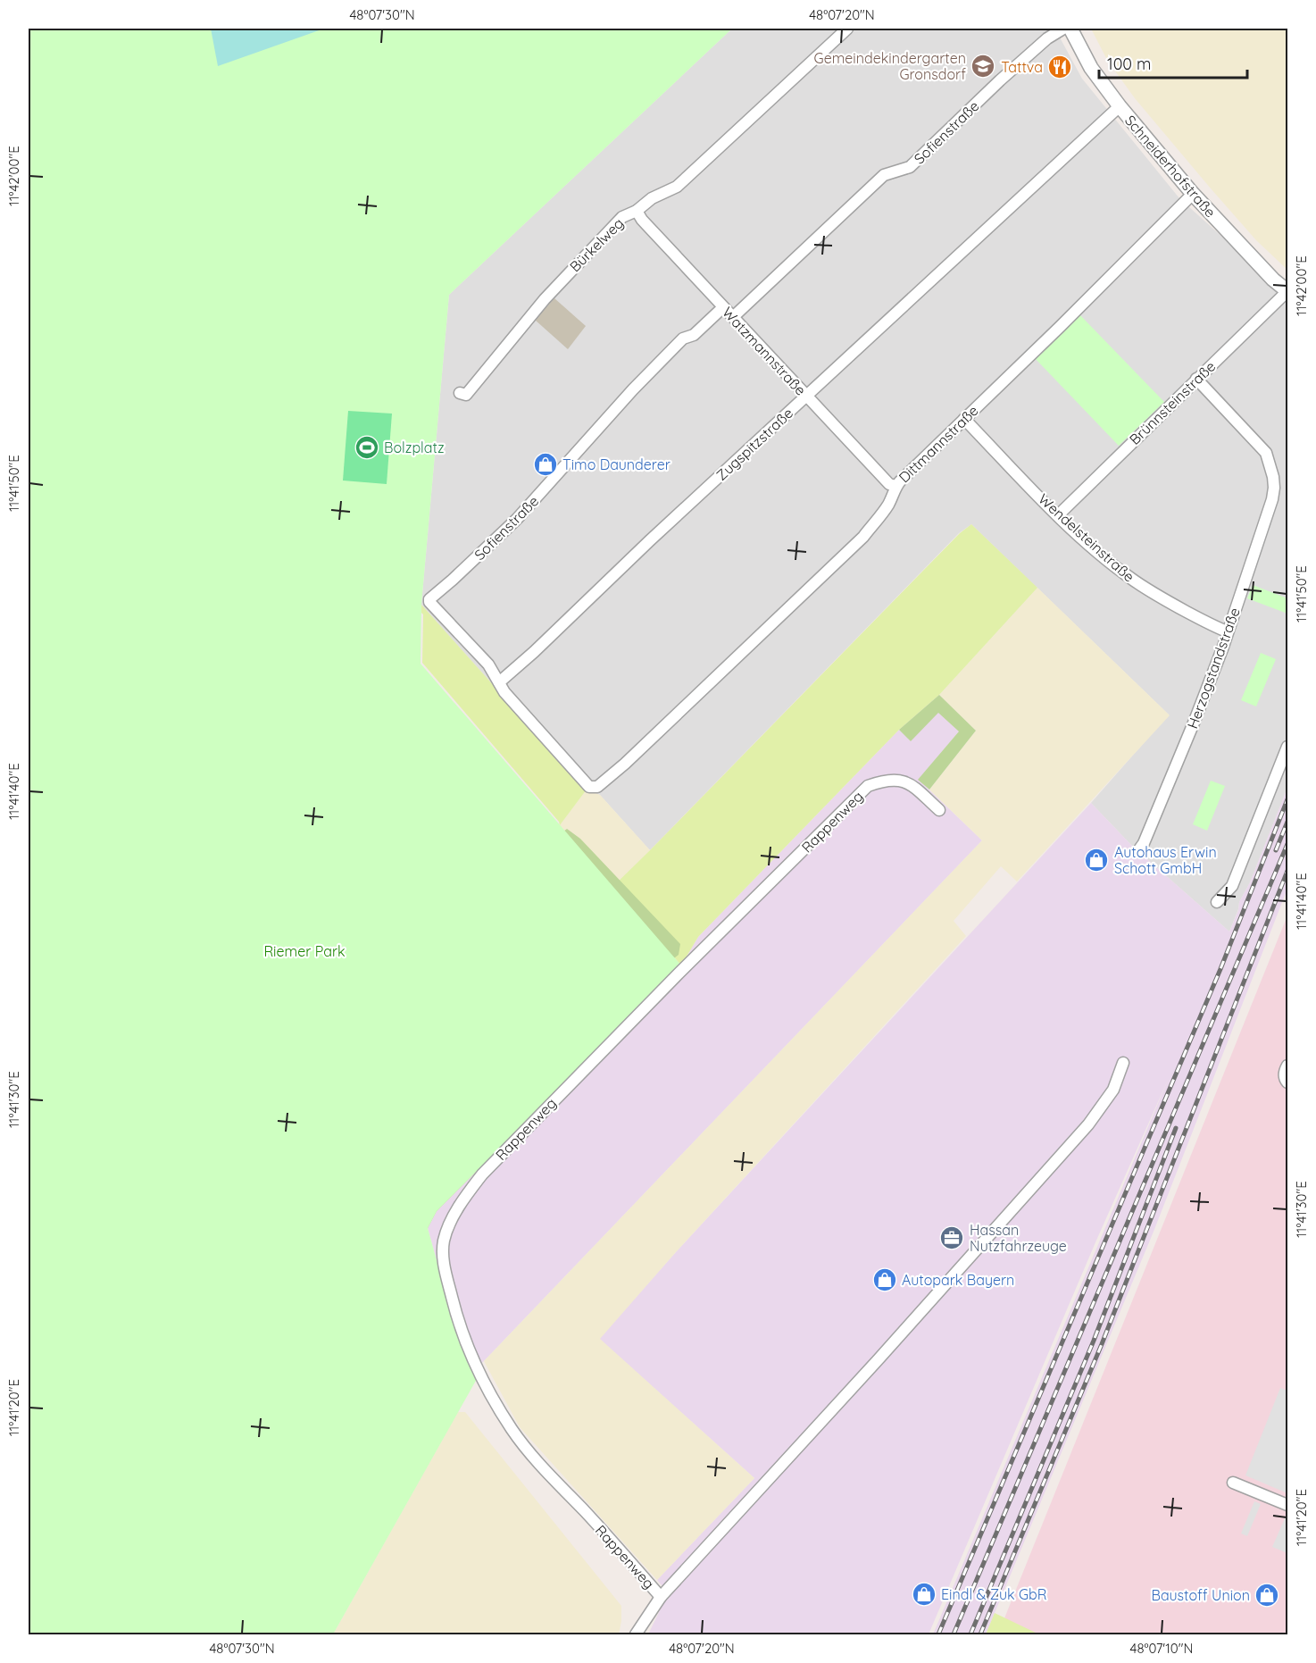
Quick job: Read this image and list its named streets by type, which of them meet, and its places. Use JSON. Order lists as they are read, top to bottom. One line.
{"streets":{"street":["Sofienstraße","Schneiderhofstraße","Bürkelweg","Watzmannstraße","Brünnsteinstraße","Zugspitzstraße","Dittmannstraße","Wendelsteinstraße","Herzogstandstraße","Rappenweg"]},"crossings":[["Sofienstraße","Watzmannstraße"],["Sofienstraße","Zugspitzstraße"],["Sofienstraße","Dittmannstraße"],["Schneiderhofstraße","Brünnsteinstraße"],["Schneiderhofstraße","Zugspitzstraße"],["Schneiderhofstraße","Dittmannstraße"],["Bürkelweg","Watzmannstraße"],["Watzmannstraße","Zugspitzstraße"],["Watzmannstraße","Dittmannstraße"],["Brünnsteinstraße","Wendelsteinstraße"],["Brünnsteinstraße","Herzogstandstraße"],["Zugspitzstraße","Dittmannstraße"],["Dittmannstraße","Wendelsteinstraße"],["Wendelsteinstraße","Herzogstandstraße"]],"parks":["Riemer Park"],"places":{"school or university":["Gemeindekindergarten Gronsdorf"],"restaurant":["Tattva"],"sports":["Bolzplatz"],"shop":["Timo Daunderer","Autohaus Erwin Schott GmbH","Autopark Bayern","Eindl & Zuk GbR","Baustoff Union"],"office":["Hassan Nutzfahrzeuge"]},"scale_bar":"100 m","coordinates":["48°07'30\"N","48°07'20\"N","11°42'00\"E","11°41'50\"E","11°41'40\"E","11°41'30\"E","11°41'20\"E","48°07'10\"N"]}
